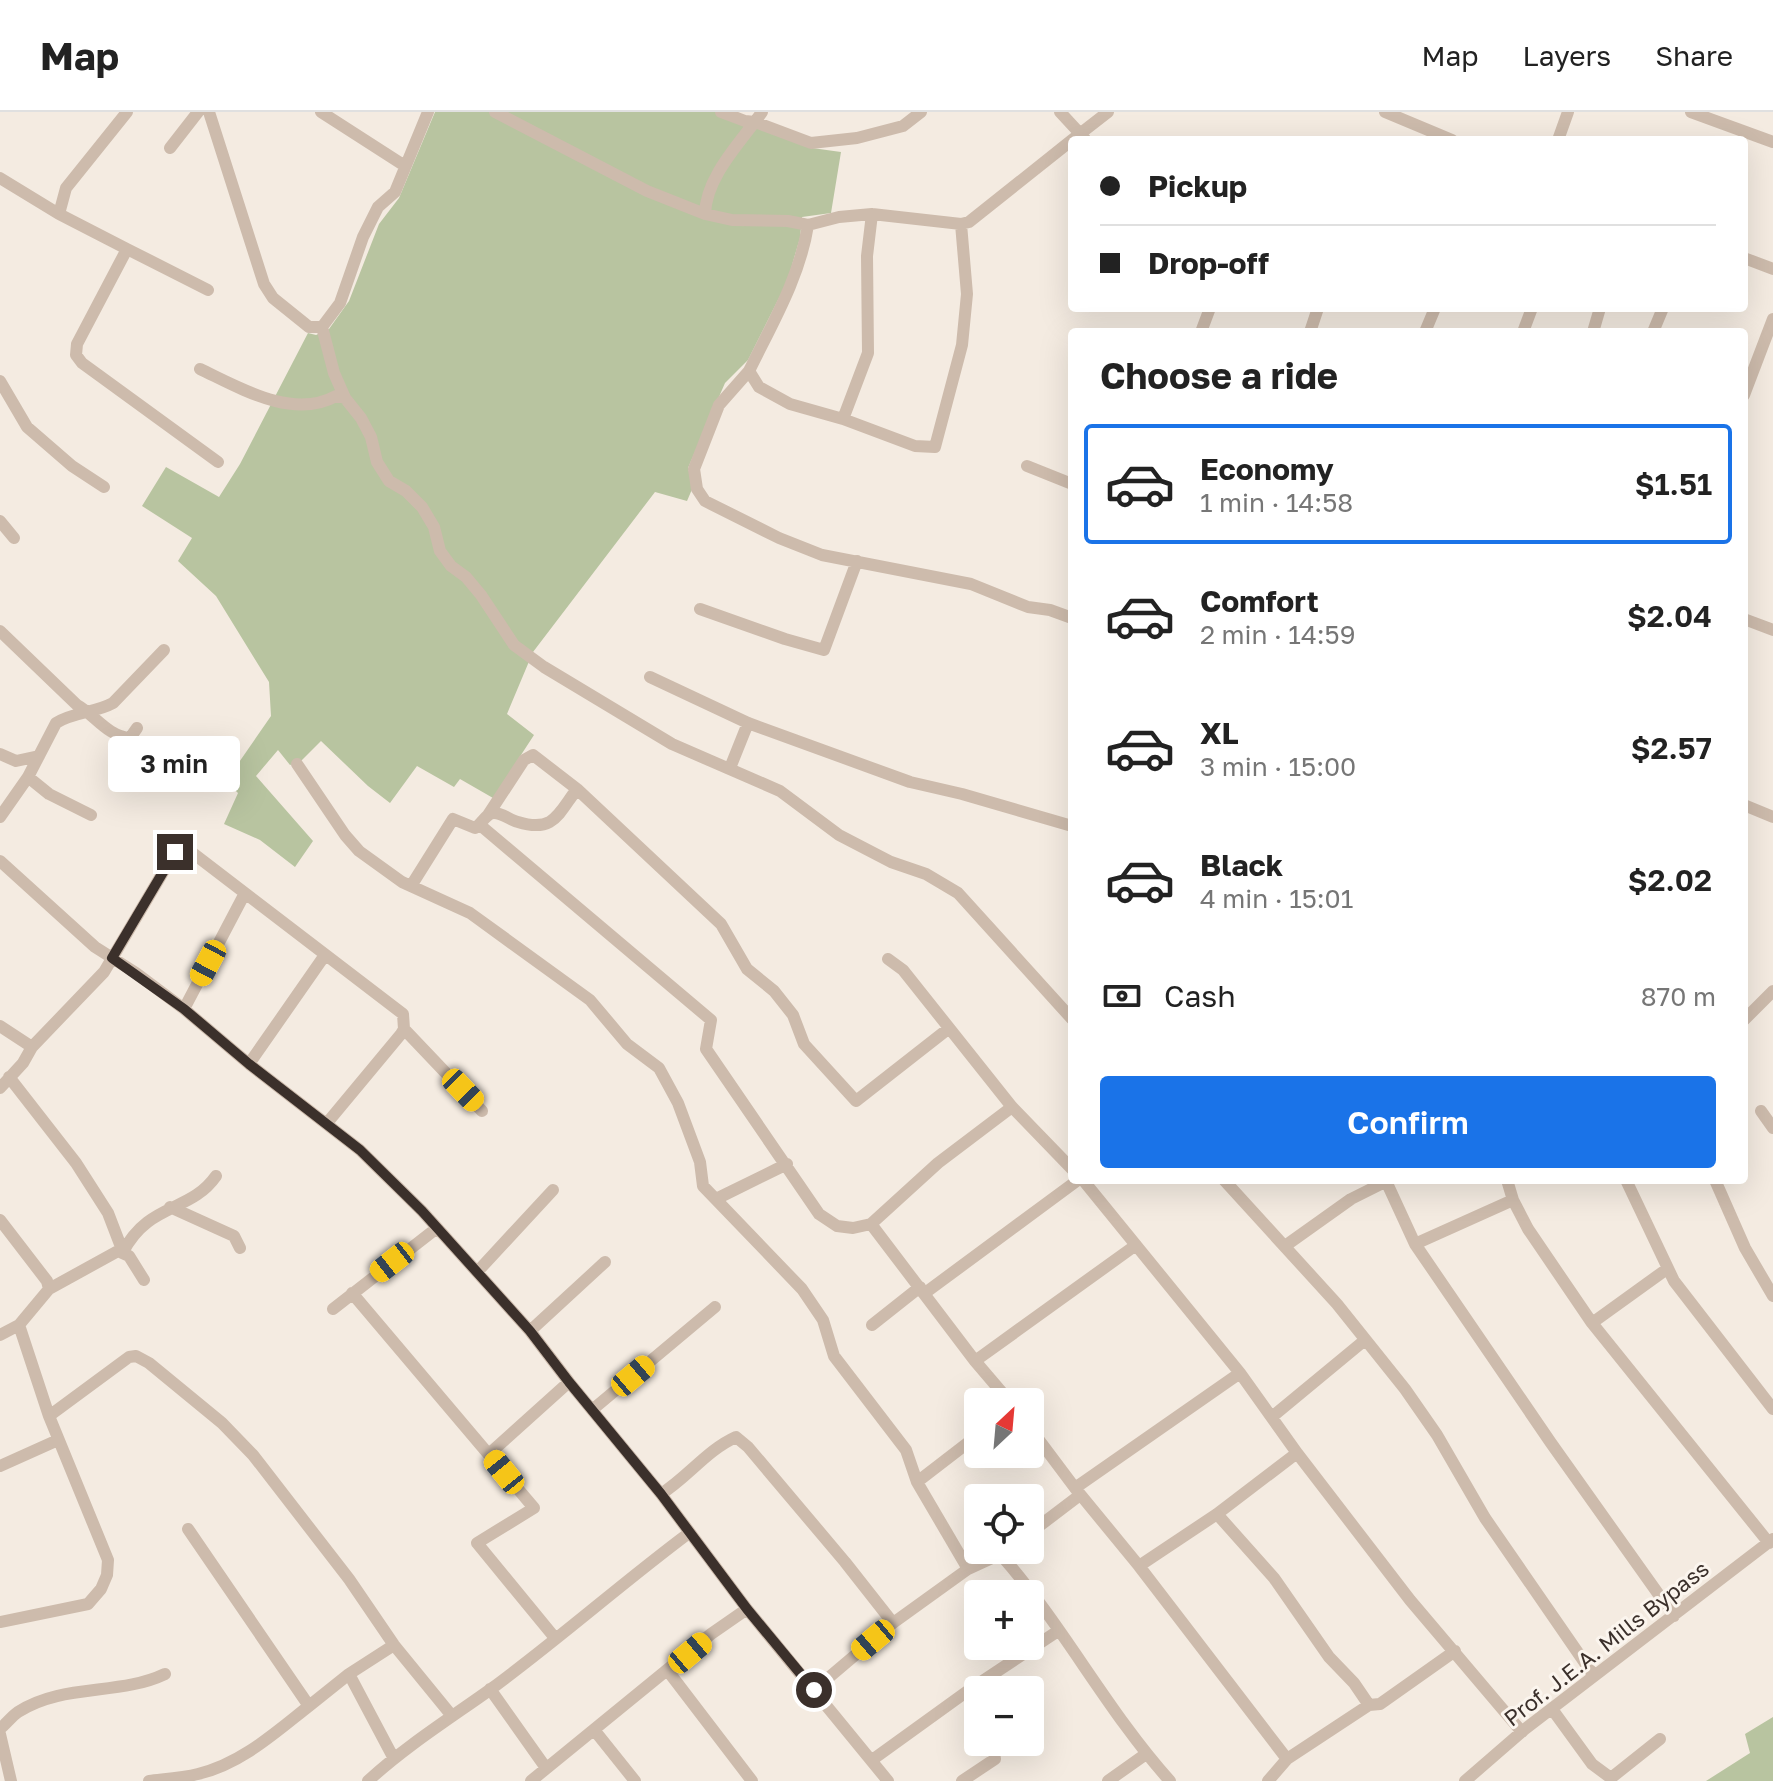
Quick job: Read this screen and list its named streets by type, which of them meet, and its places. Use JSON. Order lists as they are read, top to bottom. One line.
{"streets":{"street":["Prof. J.E.A. Mills Bypass"]},"north":"top right","page":{"header":"Map","nav":["Map","Layers","Share"],"banner":["Pickup","Drop-off"],"heading":"Choose a ride","list":[{"name":"Economy","note":"1 min · 14:58","value":"$1.51"},{"name":"Comfort","note":"2 min · 14:59","value":"$2.04"},{"name":"XL","note":"3 min · 15:00","value":"$2.57"},{"name":"Black","note":"4 min · 15:01","value":"$2.02"}],"bubble":"3 min","pay":["Cash","870 m"],"buttons":"Confirm","map_buttons":["+","−"]}}
